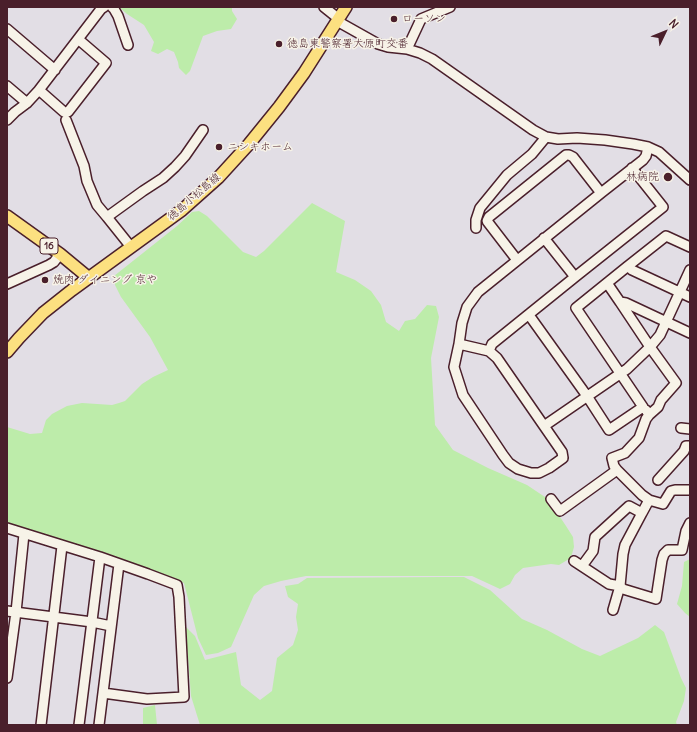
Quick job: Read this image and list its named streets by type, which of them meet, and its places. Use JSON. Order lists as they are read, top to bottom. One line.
{"streets":{"main road":["徳島小松島線","16"]},"crossings":[["徳島小松島線","16"]],"places":["ローソン","徳島東警察署大原町交番","ニシキホーム","林病院","焼肉 ダイニング 京や"],"north":"top right"}
